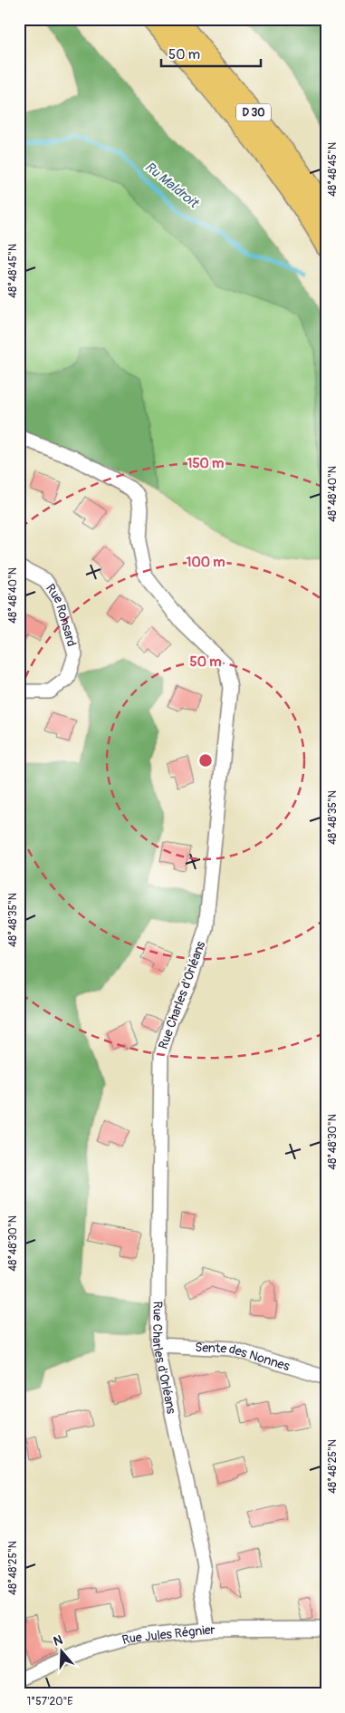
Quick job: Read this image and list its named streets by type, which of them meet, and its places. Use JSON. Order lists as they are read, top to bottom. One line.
{"streets":{"main road":["D 30"],"street":["Rue Ronsard","Rue Charles d'Orléans","Sente des Nonnes","Rue Jules Régnier"]},"crossings":[["Rue Charles d'Orléans","Sente des Nonnes"],["Rue Charles d'Orléans","Rue Jules Régnier"]],"water":["Ru Maldroit"],"scale_bar":"50 m","north":"top","coordinates":["48°48'45\"N","48°48'40\"N","48°48'35\"N","48°48'30\"N","48°48'25\"N","1°57'20\"E"],"rings":["150 m","100 m","50 m"]}
